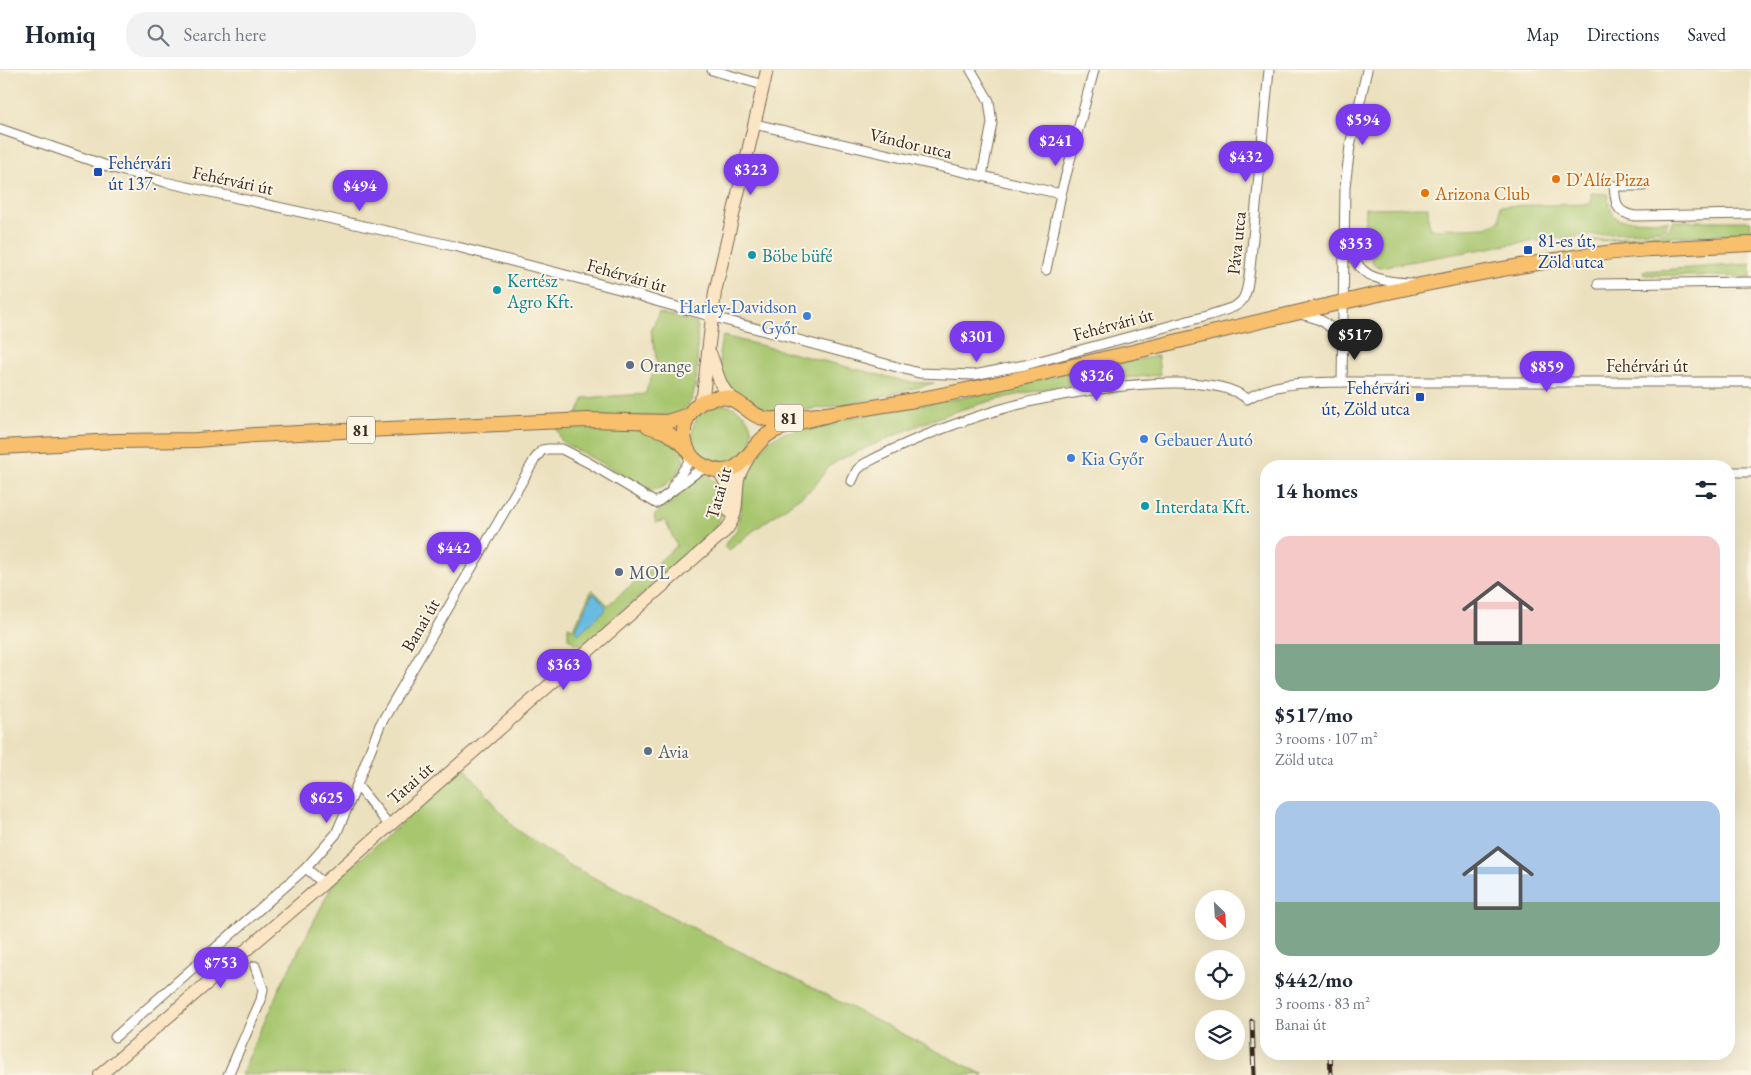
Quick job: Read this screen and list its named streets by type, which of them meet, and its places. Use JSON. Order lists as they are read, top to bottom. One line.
{"streets":{"main road":["81"],"street":["Vándor utca","Fehérvári út","Páva utca","Tatai út","Banai út"]},"crossings":[["Fehérvári út","Páva utca"],["81","Tatai út"]],"places":{"transit":["Fehérvári út 137.","81-es út, Zöld utca","Fehérvári út, Zöld utca"],"other":["D'Alíz Pizza","Arizona Club","Böbe büfé","Kertész Agro Kft.","Harley-Davidson Győr","Orange","Gebauer Autó","Kia Győr","Interdata Kft.","MOL","Avia"]},"north":"bottom right","page":{"header":"Homiq","search":"Search here","nav":["Map","Directions","Saved"],"price":["$594","$241","$432","$323","$494","$353","$517","$301","$859","$326","$442","$363","$625","$753"],"heading":"14 homes","list":[{"name":"$517/mo","note":"3 rooms · 107 m² · Zöld utca"},{"name":"$442/mo","note":"3 rooms · 83 m² · Banai út"}]}}
